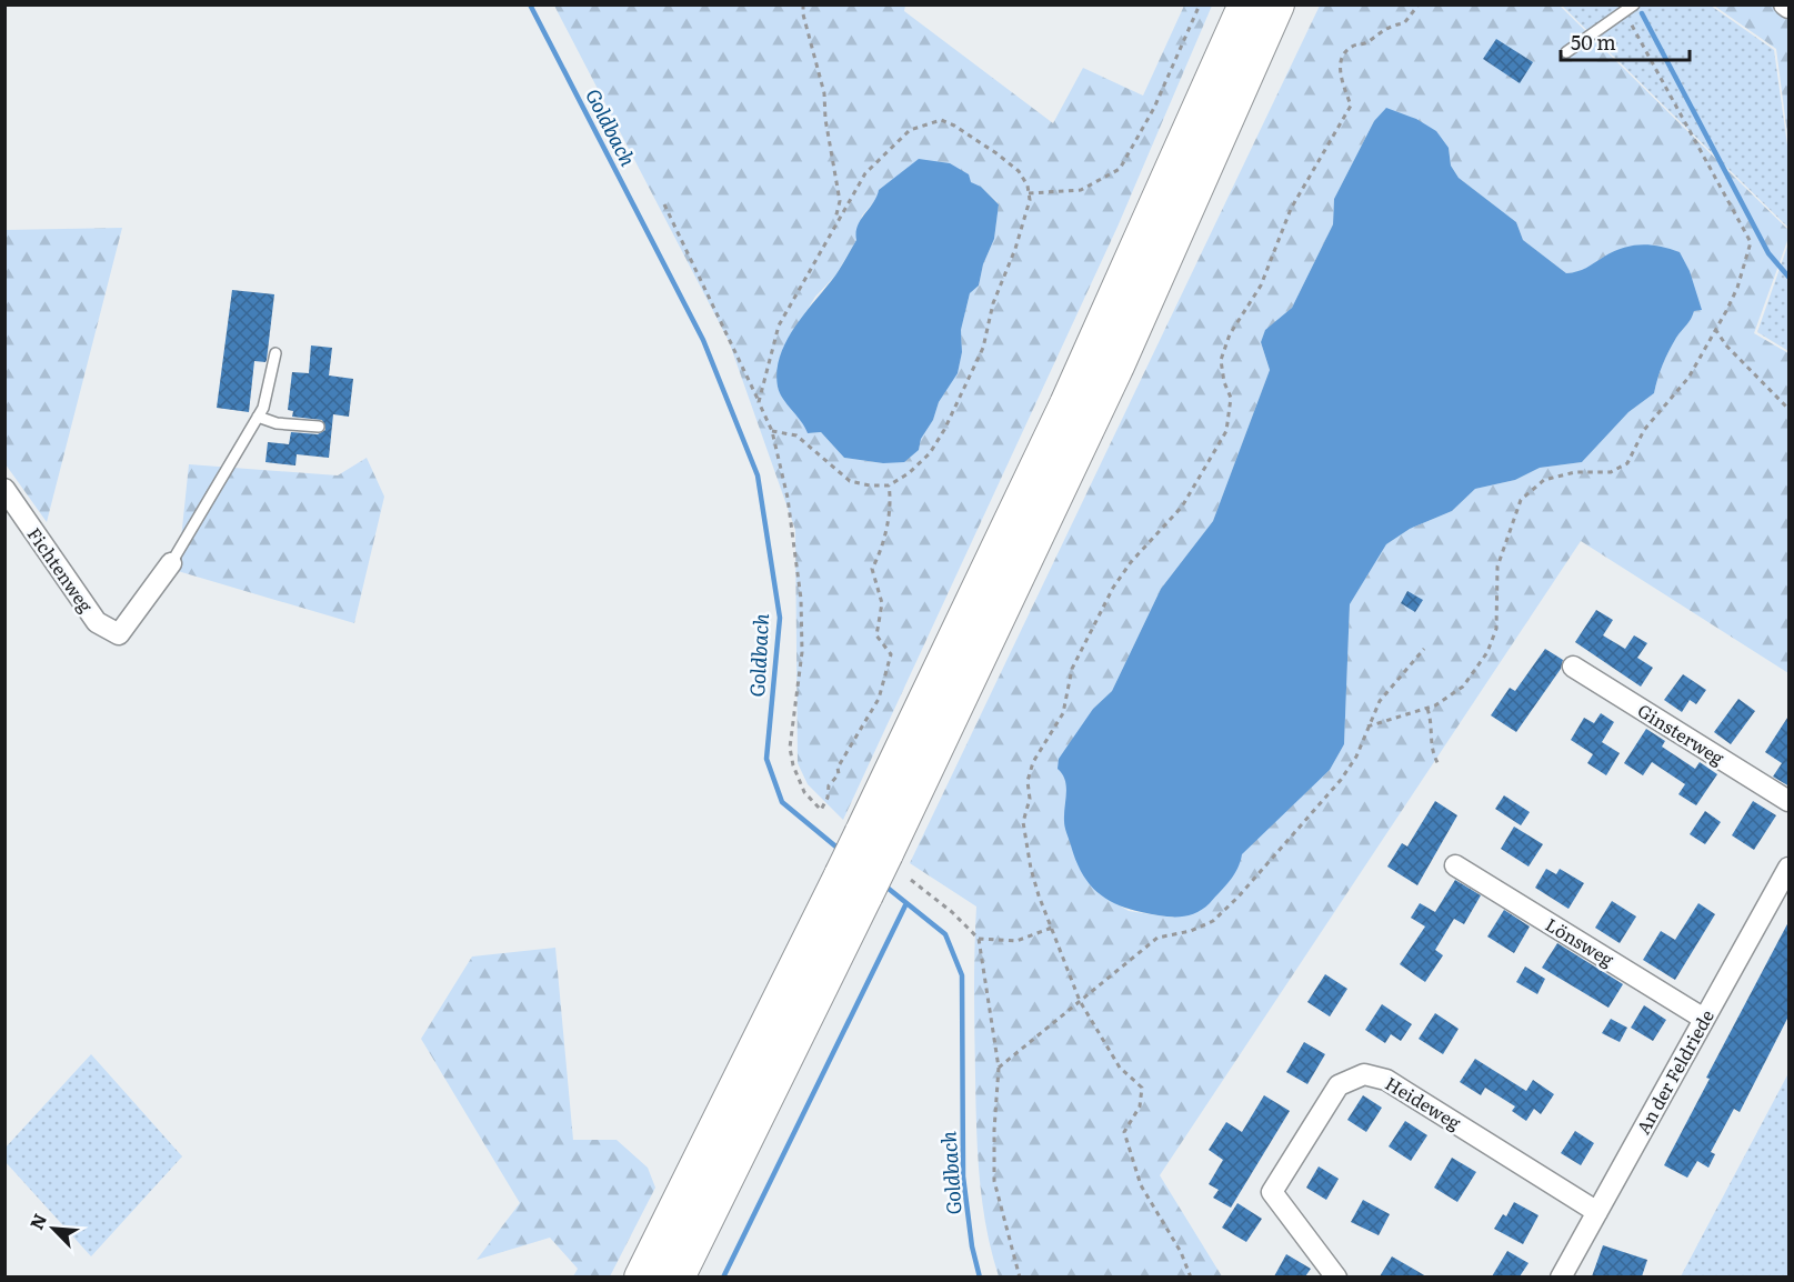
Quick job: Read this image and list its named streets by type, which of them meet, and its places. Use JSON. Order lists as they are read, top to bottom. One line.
{"streets":{"street":["Fichtenweg","Ginsterweg","Lönsweg","An der Feldriede","Heideweg"]},"crossings":[["Lönsweg","An der Feldriede"],["An der Feldriede","Heideweg"]],"water":["Goldbach"],"scale_bar":"50 m","north":"top left"}
